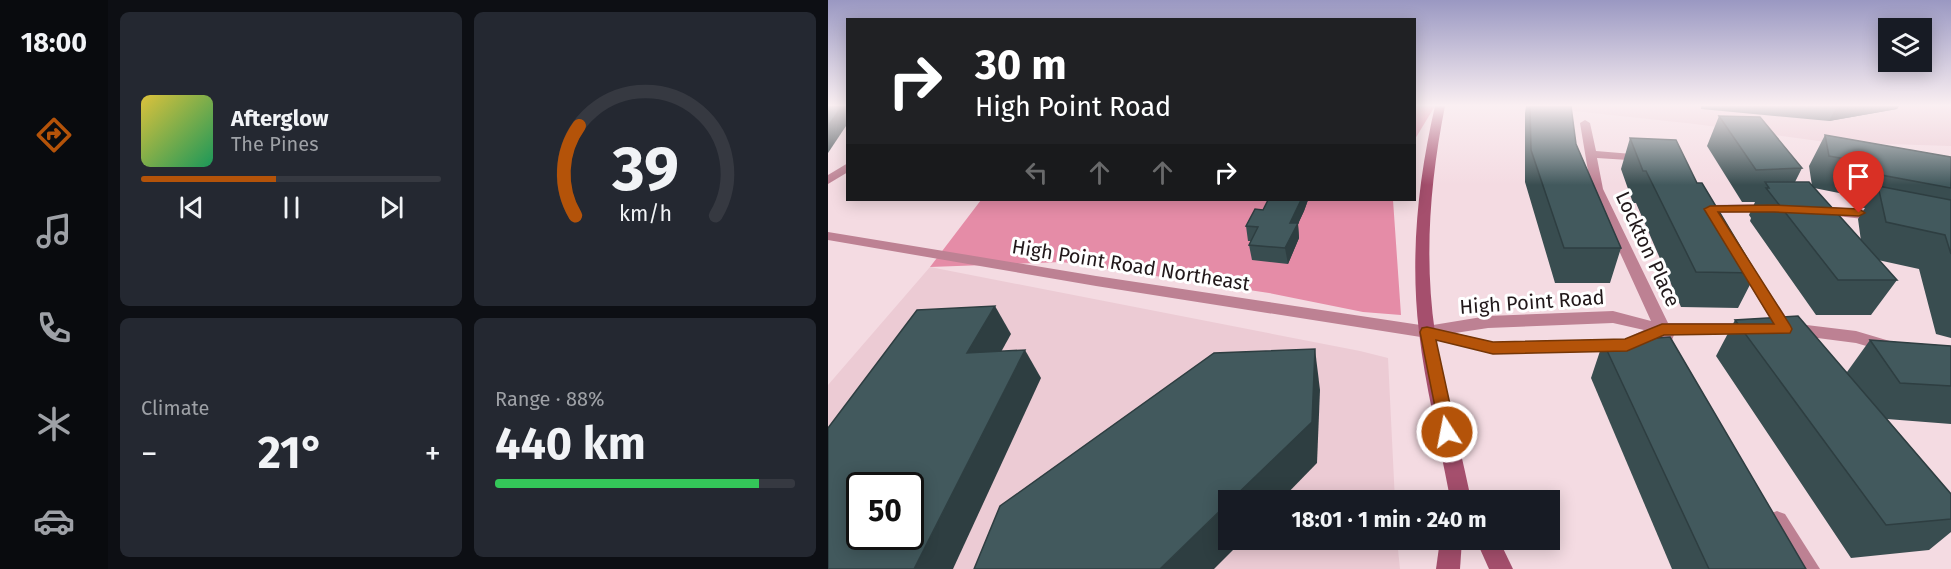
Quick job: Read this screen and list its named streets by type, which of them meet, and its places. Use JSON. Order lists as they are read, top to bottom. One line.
{"streets":{"street":["Lockton Place","High Point Road Northeast","High Point Road"]},"crossings":[["Lockton Place","High Point Road"],["High Point Road Northeast","High Point Road"]],"page":{"tabs":"18:00","turn":["30 m","High Point Road"],"song":["Afterglow","The Pines"],"tile":["Climate",["Range · 88%","440 km"]],"heat":["−","21°","+"],"limit":"50","trip":"18:01 · 1 min · 240 m","gauge":["39","km/h"]}}
